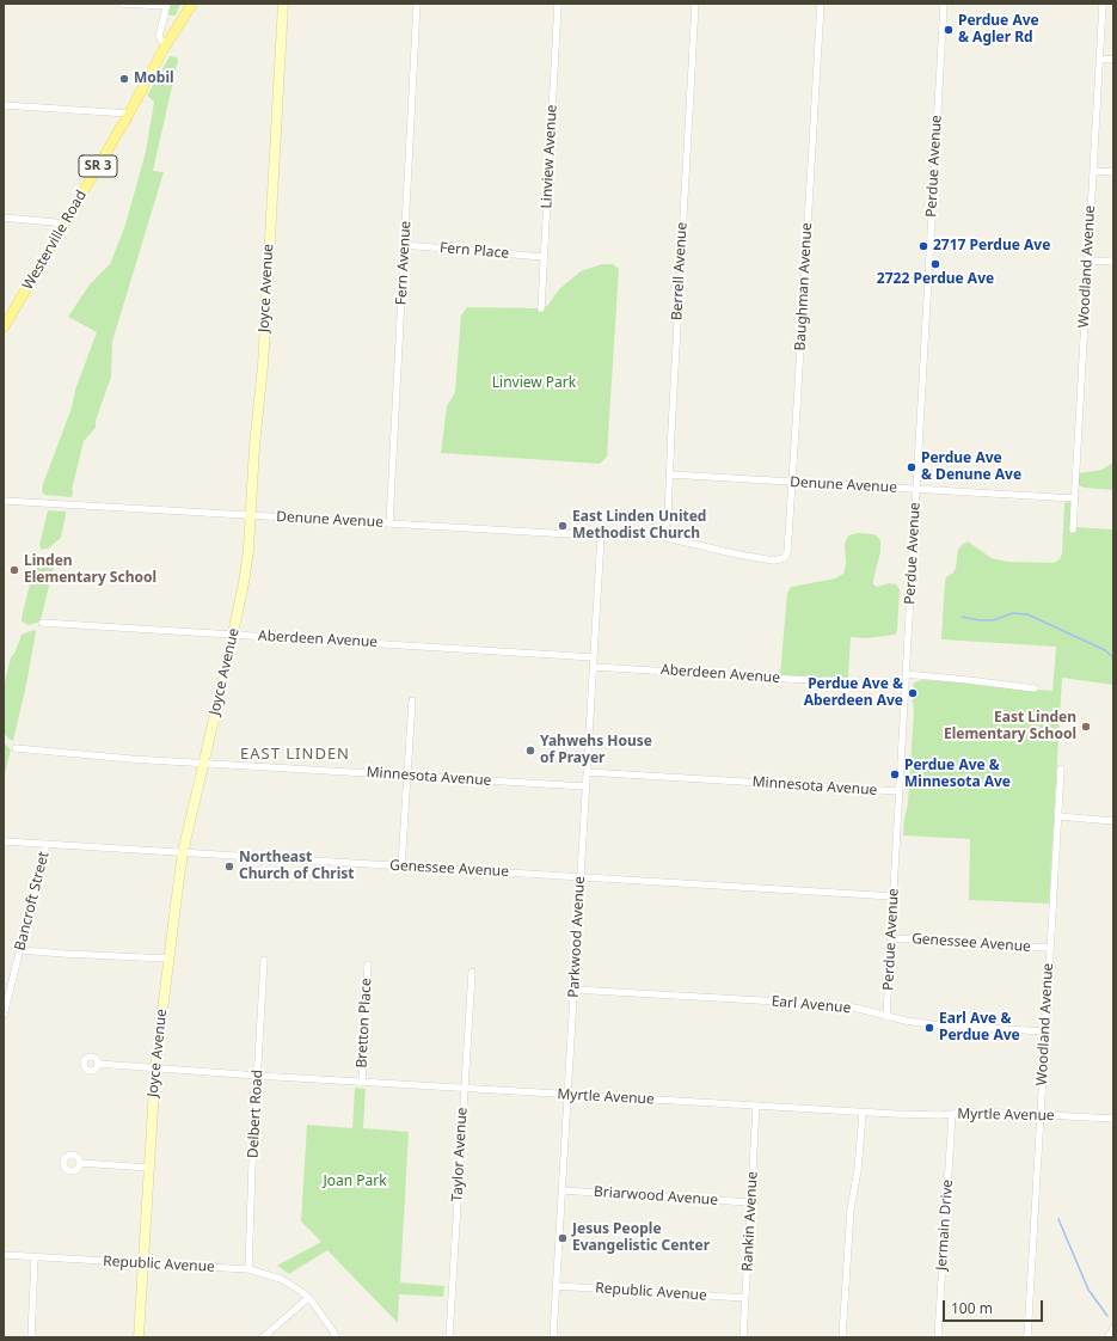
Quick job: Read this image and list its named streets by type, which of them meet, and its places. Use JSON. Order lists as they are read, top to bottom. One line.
{"streets":{"main road":["SR 3","Westerville Road"],"street":["Linview Avenue","Perdue Avenue","Fern Place","Fern Avenue","Woodland Avenue","Berrell Avenue","Baughman Avenue","Joyce Avenue","Denune Avenue","Aberdeen Avenue","Minnesota Avenue","Genessee Avenue","Bancroft Street","Parkwood Avenue","Earl Avenue","Bretton Place","Myrtle Avenue","Delbert Road","Taylor Avenue","Briarwood Avenue","Rankin Avenue","Jermain Drive","Republic Avenue"]},"crossings":[["Linview Avenue","Fern Place"],["Perdue Avenue","Denune Avenue"],["Perdue Avenue","Aberdeen Avenue"],["Perdue Avenue","Minnesota Avenue"],["Perdue Avenue","Genessee Avenue"],["Perdue Avenue","Earl Avenue"],["Fern Place","Fern Avenue"],["Fern Avenue","Denune Avenue"],["Woodland Avenue","Denune Avenue"],["Woodland Avenue","Genessee Avenue"],["Woodland Avenue","Earl Avenue"],["Woodland Avenue","Myrtle Avenue"],["Berrell Avenue","Denune Avenue"],["Baughman Avenue","Denune Avenue"],["Joyce Avenue","Denune Avenue"],["Joyce Avenue","Aberdeen Avenue"],["Joyce Avenue","Minnesota Avenue"],["Joyce Avenue","Genessee Avenue"],["Joyce Avenue","Myrtle Avenue"],["Joyce Avenue","Republic Avenue"],["Denune Avenue","Parkwood Avenue"],["Aberdeen Avenue","Parkwood Avenue"],["Minnesota Avenue","Parkwood Avenue"],["Genessee Avenue","Bancroft Street"],["Genessee Avenue","Parkwood Avenue"],["Parkwood Avenue","Earl Avenue"],["Parkwood Avenue","Myrtle Avenue"],["Parkwood Avenue","Briarwood Avenue"],["Parkwood Avenue","Republic Avenue"],["Bretton Place","Myrtle Avenue"],["Myrtle Avenue","Delbert Road"],["Myrtle Avenue","Taylor Avenue"],["Myrtle Avenue","Rankin Avenue"],["Myrtle Avenue","Jermain Drive"],["Delbert Road","Republic Avenue"],["Briarwood Avenue","Rankin Avenue"],["Rankin Avenue","Republic Avenue"]],"districts":["EAST LINDEN"],"parks":["Linview Park","Joan Park"],"places":["Perdue Ave & Agler Rd","Mobil","2717 Perdue Ave","2722 Perdue Ave","Perdue Ave & Denune Ave","East Linden United Methodist Church","Linden Elementary School","Perdue Ave & Aberdeen Ave","East Linden Elementary School","Yahwehs House of Prayer","Perdue Ave & Minnesota Ave","Northeast Church of Christ","Earl Ave & Perdue Ave","Jesus People Evangelistic Center"],"scale_bar":"100 m"}
